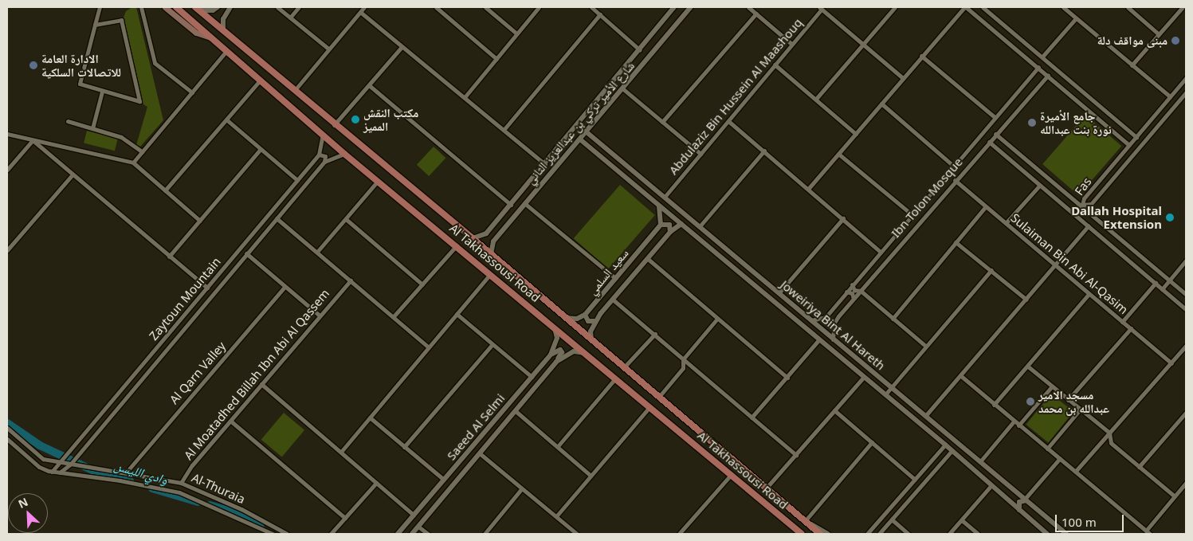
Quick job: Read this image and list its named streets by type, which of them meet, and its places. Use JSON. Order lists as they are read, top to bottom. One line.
{"streets":{"main road":["Al Takhassousi Road"],"street":["Abdulaziz Bin Hussein Al Maashouq","شارع الأمير تركي بن عبدالعزيز الثاني","Fas","Ibn Tolon Mosque","Sulaiman Bin Abi Al-Qasim","سعيد السلمي","Zaytoun Mountain","Joweiriya Bint Al Hareth","Al Qarn Valley","Al Moatadhed Billah Ibn Abi Al Qassem","Saeed Al Selmi","Al-Thuraia"]},"crossings":[["Abdulaziz Bin Hussein Al Maashouq","Joweiriya Bint Al Hareth"],["شارع الأمير تركي بن عبدالعزيز الثاني","Al Takhassousi Road"],["شارع الأمير تركي بن عبدالعزيز الثاني","Joweiriya Bint Al Hareth"],["Ibn Tolon Mosque","Sulaiman Bin Abi Al-Qasim"],["Ibn Tolon Mosque","Joweiriya Bint Al Hareth"],["Al Takhassousi Road","Zaytoun Mountain"],["Al Takhassousi Road","Saeed Al Selmi"],["سعيد السلمي","Joweiriya Bint Al Hareth"],["Zaytoun Mountain","Al-Thuraia"],["Al Qarn Valley","Al-Thuraia"],["Al Moatadhed Billah Ibn Abi Al Qassem","Al-Thuraia"]],"water":["وادي الليسن"],"places":["مبنى مواقف دلة","الادارة العامة للاتصالات السلكية","مكتب النقش المميز","جامع الأميرة نورة بنت عبدالله","Dallah Hospital Extension","مسجد الامير عبدالله بن محمد"],"scale_bar":"100 m","north":"top left"}
